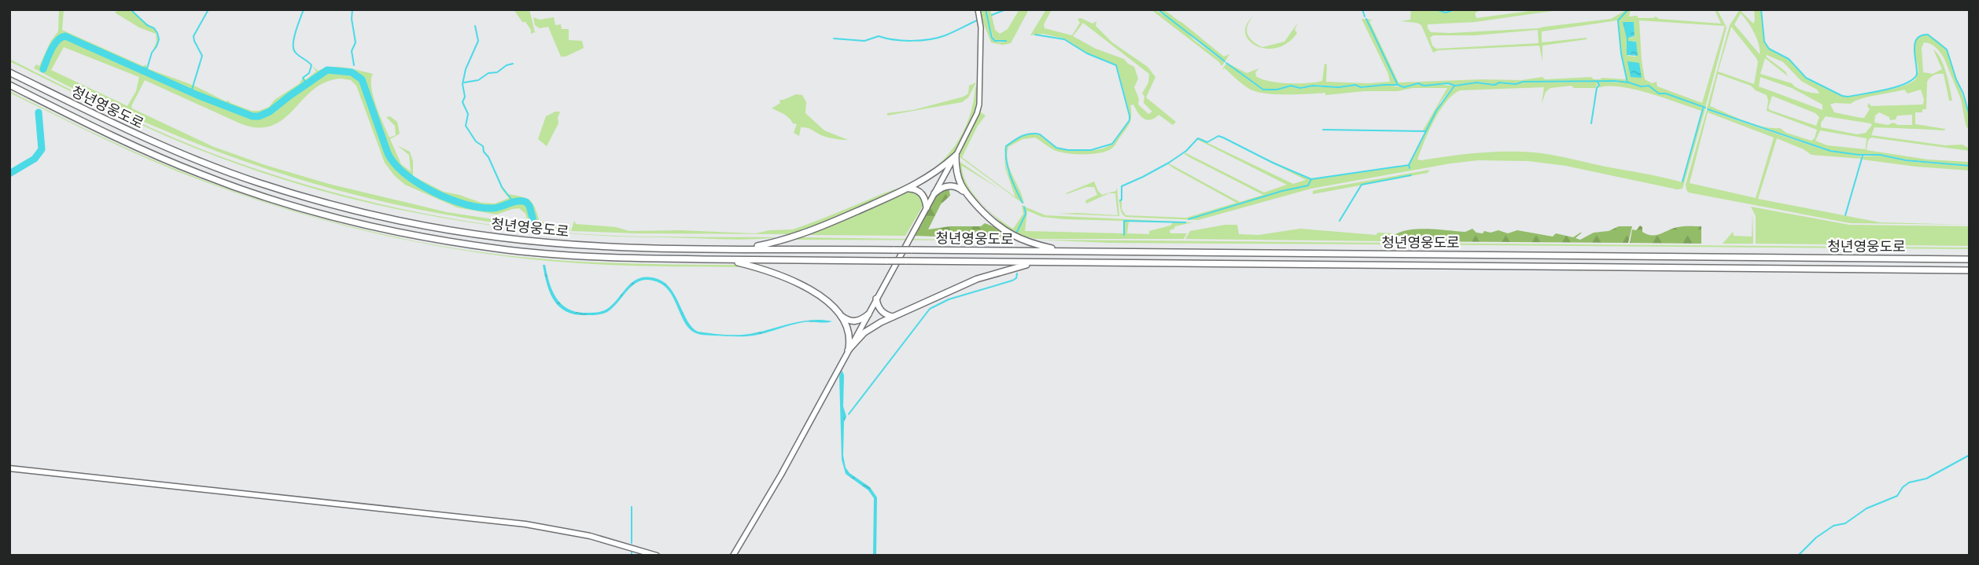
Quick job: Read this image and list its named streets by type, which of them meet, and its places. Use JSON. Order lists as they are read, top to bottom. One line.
{"streets":{"highway":["청년영웅도로"]}}
